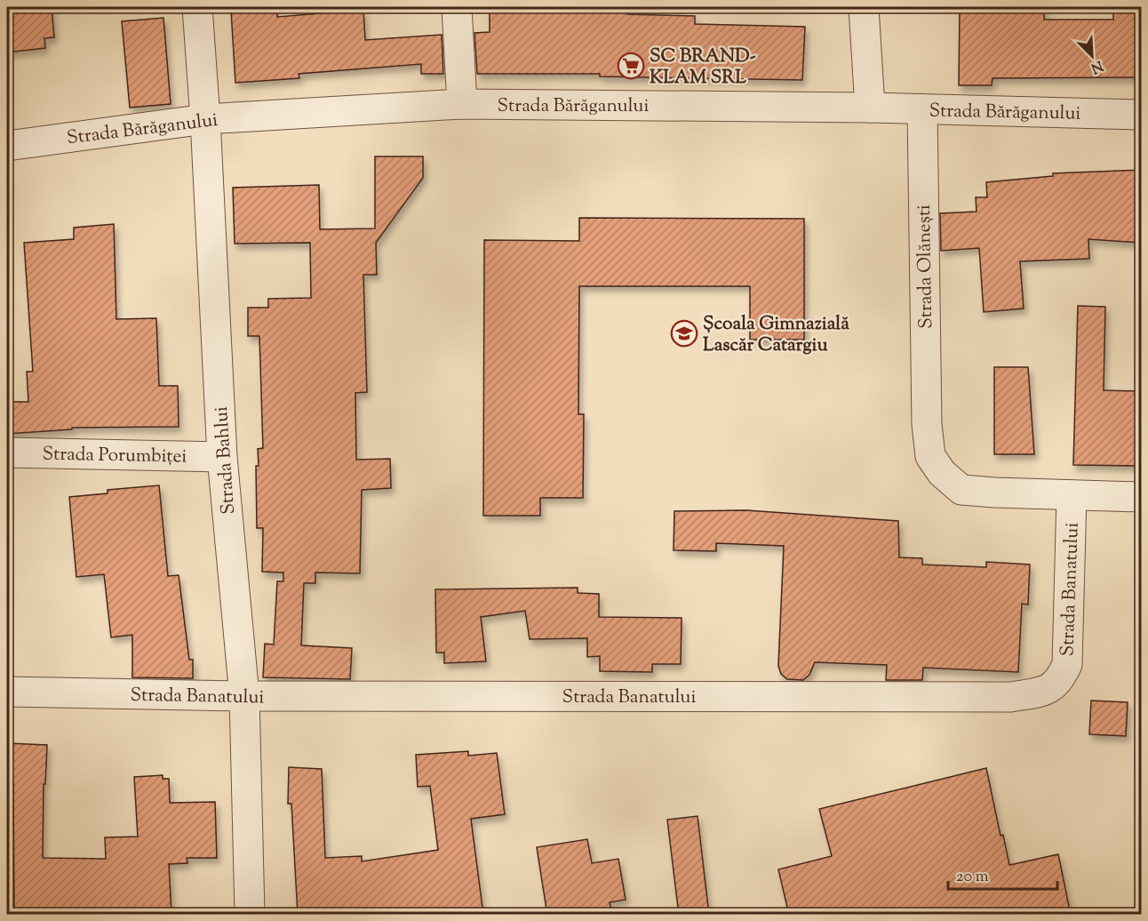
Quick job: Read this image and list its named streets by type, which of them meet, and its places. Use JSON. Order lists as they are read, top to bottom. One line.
{"streets":{"street":["Strada Bărăganului","Strada Olănești","Strada Porumbiței","Strada Bahlui","Strada Banatului"]},"crossings":[["Strada Bărăganului","Strada Olănești"],["Strada Bărăganului","Strada Bahlui"],["Strada Olănești","Strada Banatului"],["Strada Porumbiței","Strada Bahlui"],["Strada Bahlui","Strada Banatului"]],"places":{"supermarket":["SC BRAND- KLAM SRL"],"school or university":["Școala Gimnazială Lascăr Catargiu"]},"scale_bar":"20 m","north":"bottom right"}
